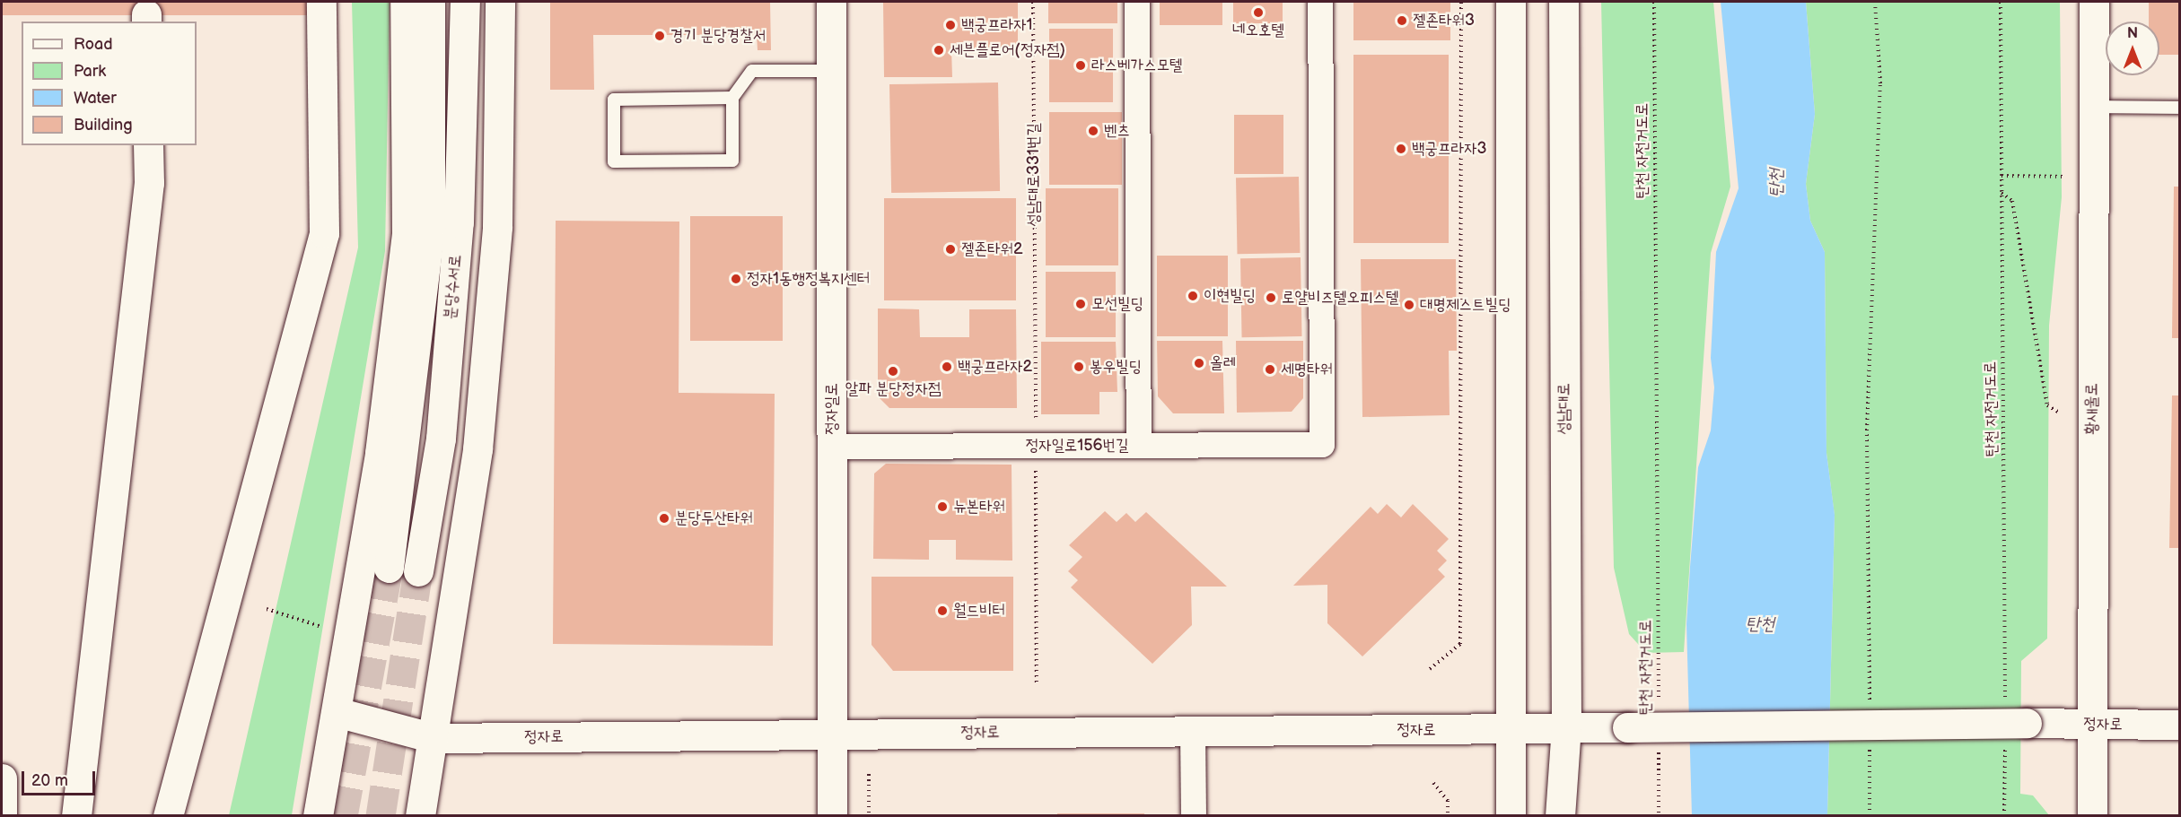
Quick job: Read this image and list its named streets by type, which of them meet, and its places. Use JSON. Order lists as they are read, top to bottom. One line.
{"streets":{"main road":["분당수서로","정자일로","성남대로","황새울로","정자로"],"street":["정자일로156번길"],"path":["탄천 자전거도로","성남대로331번길"]},"crossings":[["탄천 자전거도로","정자로"],["성남대로331번길","정자일로156번길"],["정자일로","정자일로156번길"],["정자일로","정자로"],["성남대로","정자로"],["황새울로","정자로"]],"water":["탄천"],"places":["네오호텔","젤존타워3","백궁프라자1","경기 분당경찰서","세븐플로어(정자점)","라스베가스모텔","벤츠","백궁프라자3","젤존타워2","정자1동행정복지센터","이현빌딩","로얄비즈텔오피스텔","모선빌딩","대명제스트빌딩","올레","백궁프라자2","봉우빌딩","세명타워","알파 분당정자점","뉴본타워","분당두산타워","월드비터"],"legend":["Road","Park","Water","Building"],"scale_bar":"20 m","north":"top"}
